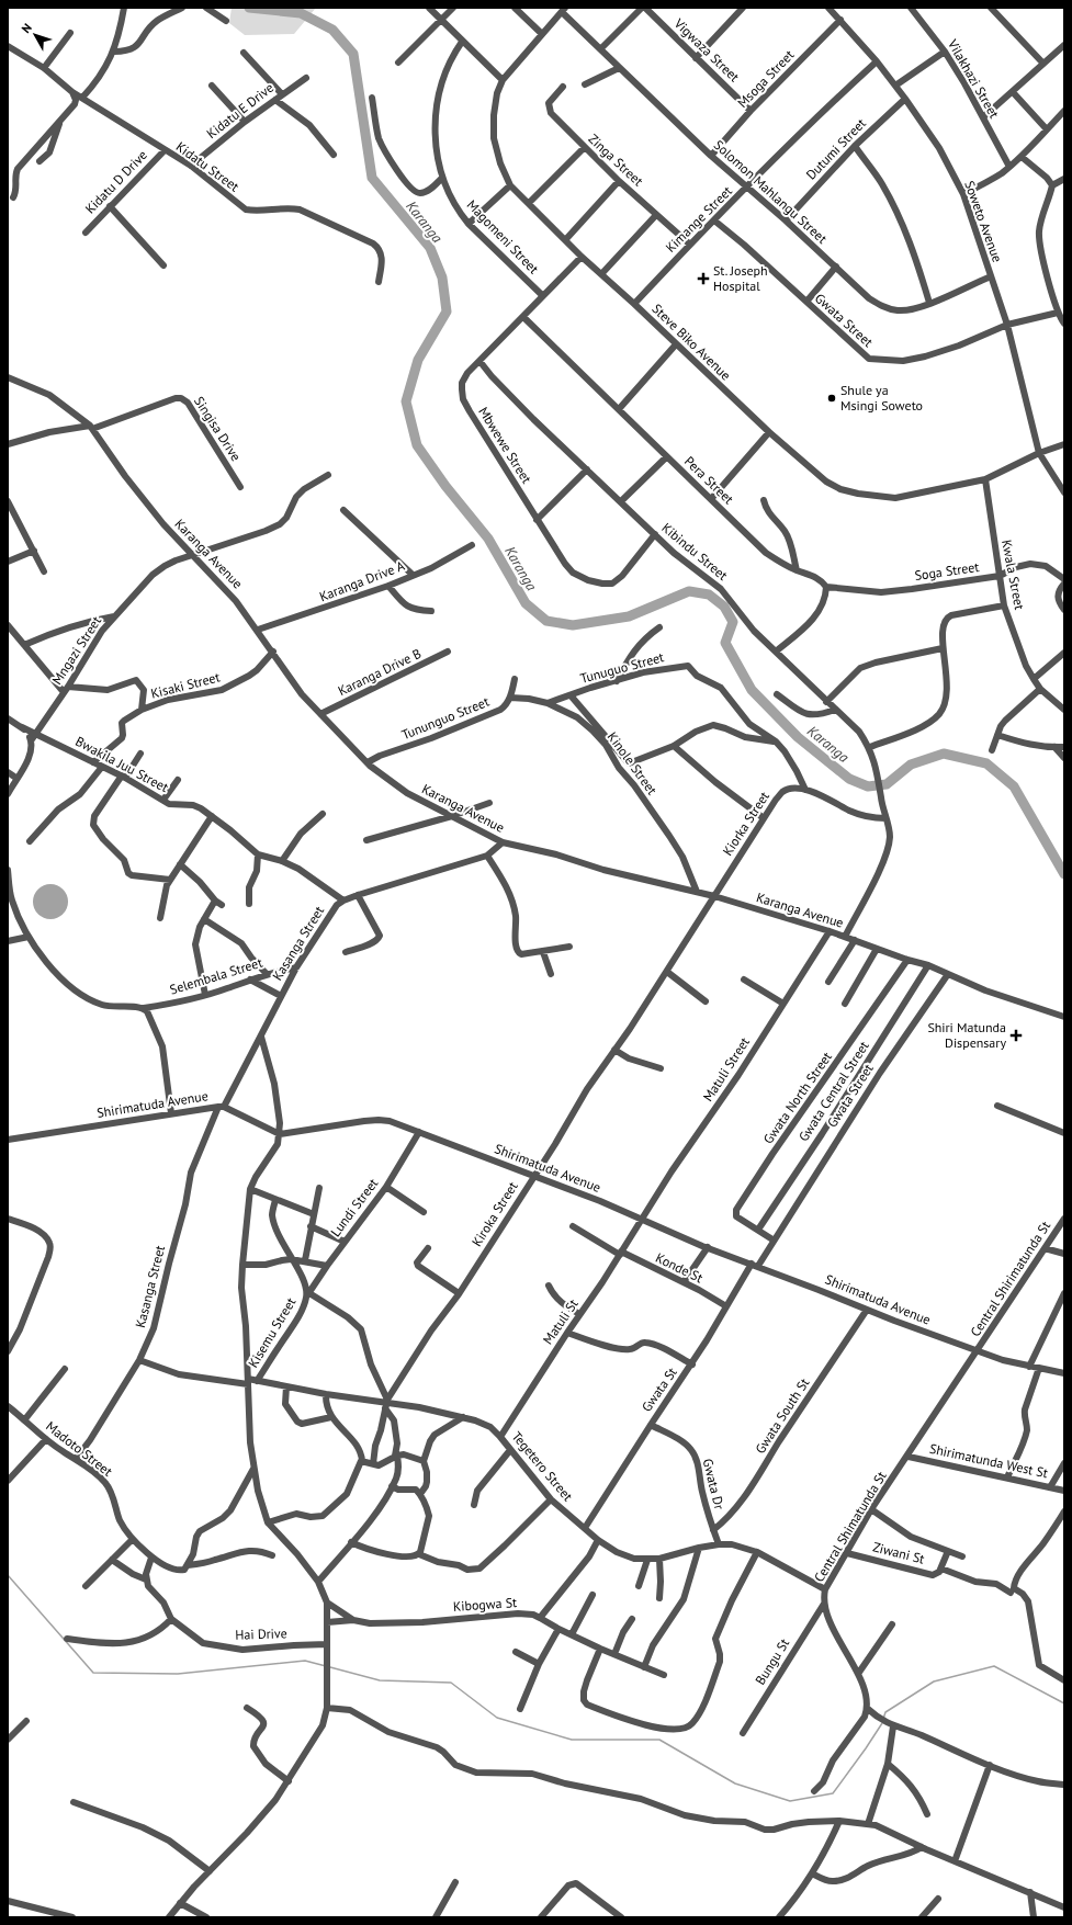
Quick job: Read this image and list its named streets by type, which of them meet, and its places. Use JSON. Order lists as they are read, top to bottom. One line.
{"streets":{"street":["Vigwaza Street","Msoga Street","Vilakhazi Street","Kidatu E Drive","Dutumi Street","Zinga Street","Kidatu Street","Kidatu D Drive","Solomon Mahlangu Street","Kimange Street","Soweto Avenue","Magomeni Street","Gwata Street","Steve Biko Avenue","Singisa Drive","Mbwewe Street","Pera Street","Kibindu Street","Karanga Avenue","Soga Street","Kwala Street","Karanga Drive A","Mngazi Street","Tunuguo Street","Karanga Drive B","Kisaki Street","Tununguo Street","Kinole Street","Bwakila Juu Street","Kiorka Street","Kasanga Street","Selembala Street","Matuli Street","Gwata Central Street","Gwata North Street","Shirimatuda Avenue","Lundi Street","Kiroka Street","Konde St","Central Shirimatunda St","Matuli St","Kisemu Street","Gwata St","Gwata South St","Madoto Street","Shirimatunda West St","Tegetero Street","Gwata Dr","Central Shimatunda St","Ziwani St","Kibogwa St","Hai Drive","Bungu St"]},"crossings":[["Vigwaza Street","Msoga Street"],["Msoga Street","Solomon Mahlangu Street"],["Msoga Street","Soweto Avenue"],["Kidatu E Drive","Kidatu Street"],["Dutumi Street","Solomon Mahlangu Street"],["Dutumi Street","Soweto Avenue"],["Zinga Street","Kimange Street"],["Kidatu Street","Kidatu D Drive"],["Solomon Mahlangu Street","Kimange Street"],["Solomon Mahlangu Street","Soweto Avenue"],["Solomon Mahlangu Street","Steve Biko Avenue"],["Kimange Street","Soweto Avenue"],["Kimange Street","Gwata Street"],["Kimange Street","Steve Biko Avenue"],["Soweto Avenue","Gwata Street"],["Soweto Avenue","Steve Biko Avenue"],["Magomeni Street","Mbwewe Street"],["Gwata Street","Karanga Avenue"],["Gwata Street","Gwata North Street"],["Gwata Street","Gwata St"],["Steve Biko Avenue","Mbwewe Street"],["Steve Biko Avenue","Kwala Street"],["Singisa Drive","Karanga Avenue"],["Mbwewe Street","Pera Street"],["Mbwewe Street","Kibindu Street"],["Pera Street","Soga Street"],["Kibindu Street","Kiorka Street"],["Karanga Avenue","Karanga Drive A"],["Karanga Avenue","Mngazi Street"],["Karanga Avenue","Karanga Drive B"],["Karanga Avenue","Kisaki Street"],["Karanga Avenue","Tununguo Street"],["Karanga Avenue","Kinole Street"],["Karanga Avenue","Kiorka Street"],["Karanga Avenue","Kasanga Street"],["Karanga Avenue","Matuli Street"],["Karanga Avenue","Gwata Central Street"],["Karanga Avenue","Gwata North Street"],["Karanga Avenue","Kiroka Street"],["Soga Street","Kwala Street"],["Mngazi Street","Bwakila Juu Street"],["Tunuguo Street","Kinole Street"],["Tunuguo Street","Kiorka Street"],["Kisaki Street","Bwakila Juu Street"],["Tununguo Street","Kinole Street"],["Bwakila Juu Street","Kasanga Street"],["Kiorka Street","Kiroka Street"],["Kasanga Street","Selembala Street"],["Kasanga Street","Shirimatuda Avenue"],["Kasanga Street","Madoto Street"],["Kasanga Street","Tegetero Street"],["Matuli Street","Shirimatuda Avenue"],["Matuli Street","Matuli St"],["Gwata Central Street","Gwata North Street"],["Gwata North Street","Gwata St"],["Shirimatuda Avenue","Lundi Street"],["Shirimatuda Avenue","Kiroka Street"],["Shirimatuda Avenue","Central Shirimatunda St"],["Shirimatuda Avenue","Matuli St"],["Shirimatuda Avenue","Gwata St"],["Shirimatuda Avenue","Gwata South St"],["Shirimatuda Avenue","Central Shimatunda St"],["Lundi Street","Kisemu Street"],["Kiroka Street","Tegetero Street"],["Konde St","Matuli St"],["Konde St","Gwata St"],["Central Shirimatunda St","Central Shimatunda St"],["Matuli St","Tegetero Street"],["Kisemu Street","Tegetero Street"],["Gwata St","Tegetero Street"],["Gwata St","Gwata Dr"],["Gwata South St","Gwata Dr"],["Shirimatunda West St","Central Shimatunda St"],["Tegetero Street","Gwata Dr"],["Tegetero Street","Central Shimatunda St"],["Central Shimatunda St","Ziwani St"],["Central Shimatunda St","Bungu St"]],"water":["Karanga"],"places":{"health":["St. Joseph Hospital","Shiri Matunda Dispensary"],"other":["Shule ya Msingi Soweto"]},"north":"top left"}
